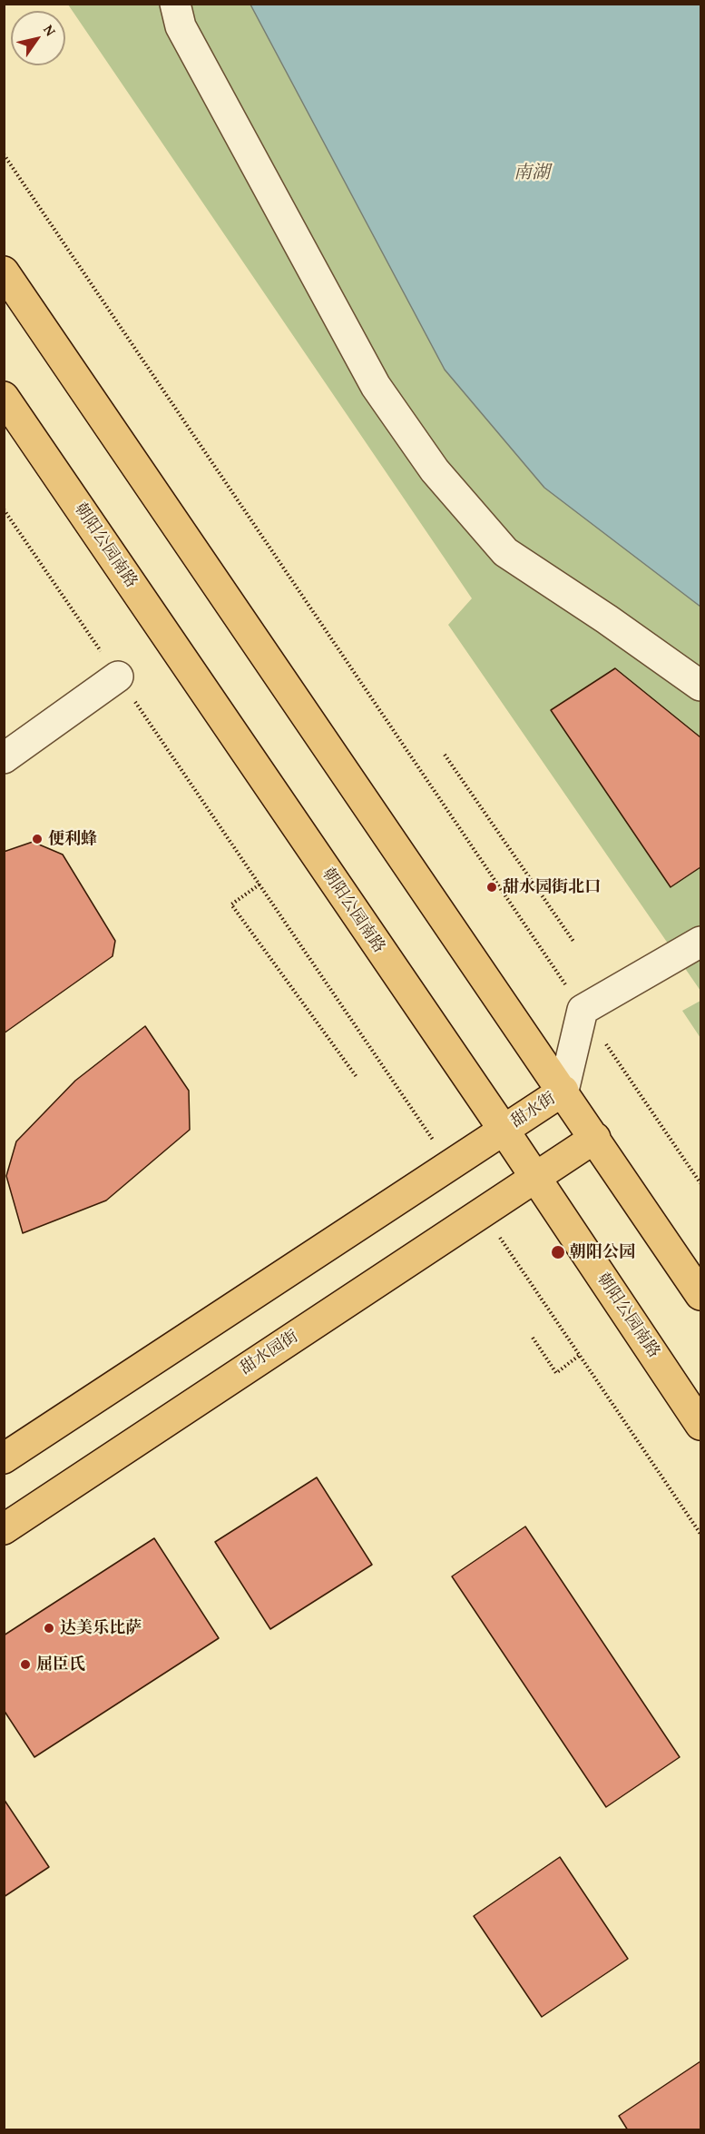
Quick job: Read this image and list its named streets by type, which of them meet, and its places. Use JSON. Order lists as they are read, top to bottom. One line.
{"streets":{"main road":["朝阳公园南路","甜水街","甜水园街"]},"crossings":[["朝阳公园南路","甜水街"],["朝阳公园南路","甜水园街"]],"water":["南湖"],"places":["便利蜂","甜水园街北口","朝阳公园","达美乐比萨","屈臣氏"],"north":"top right"}
